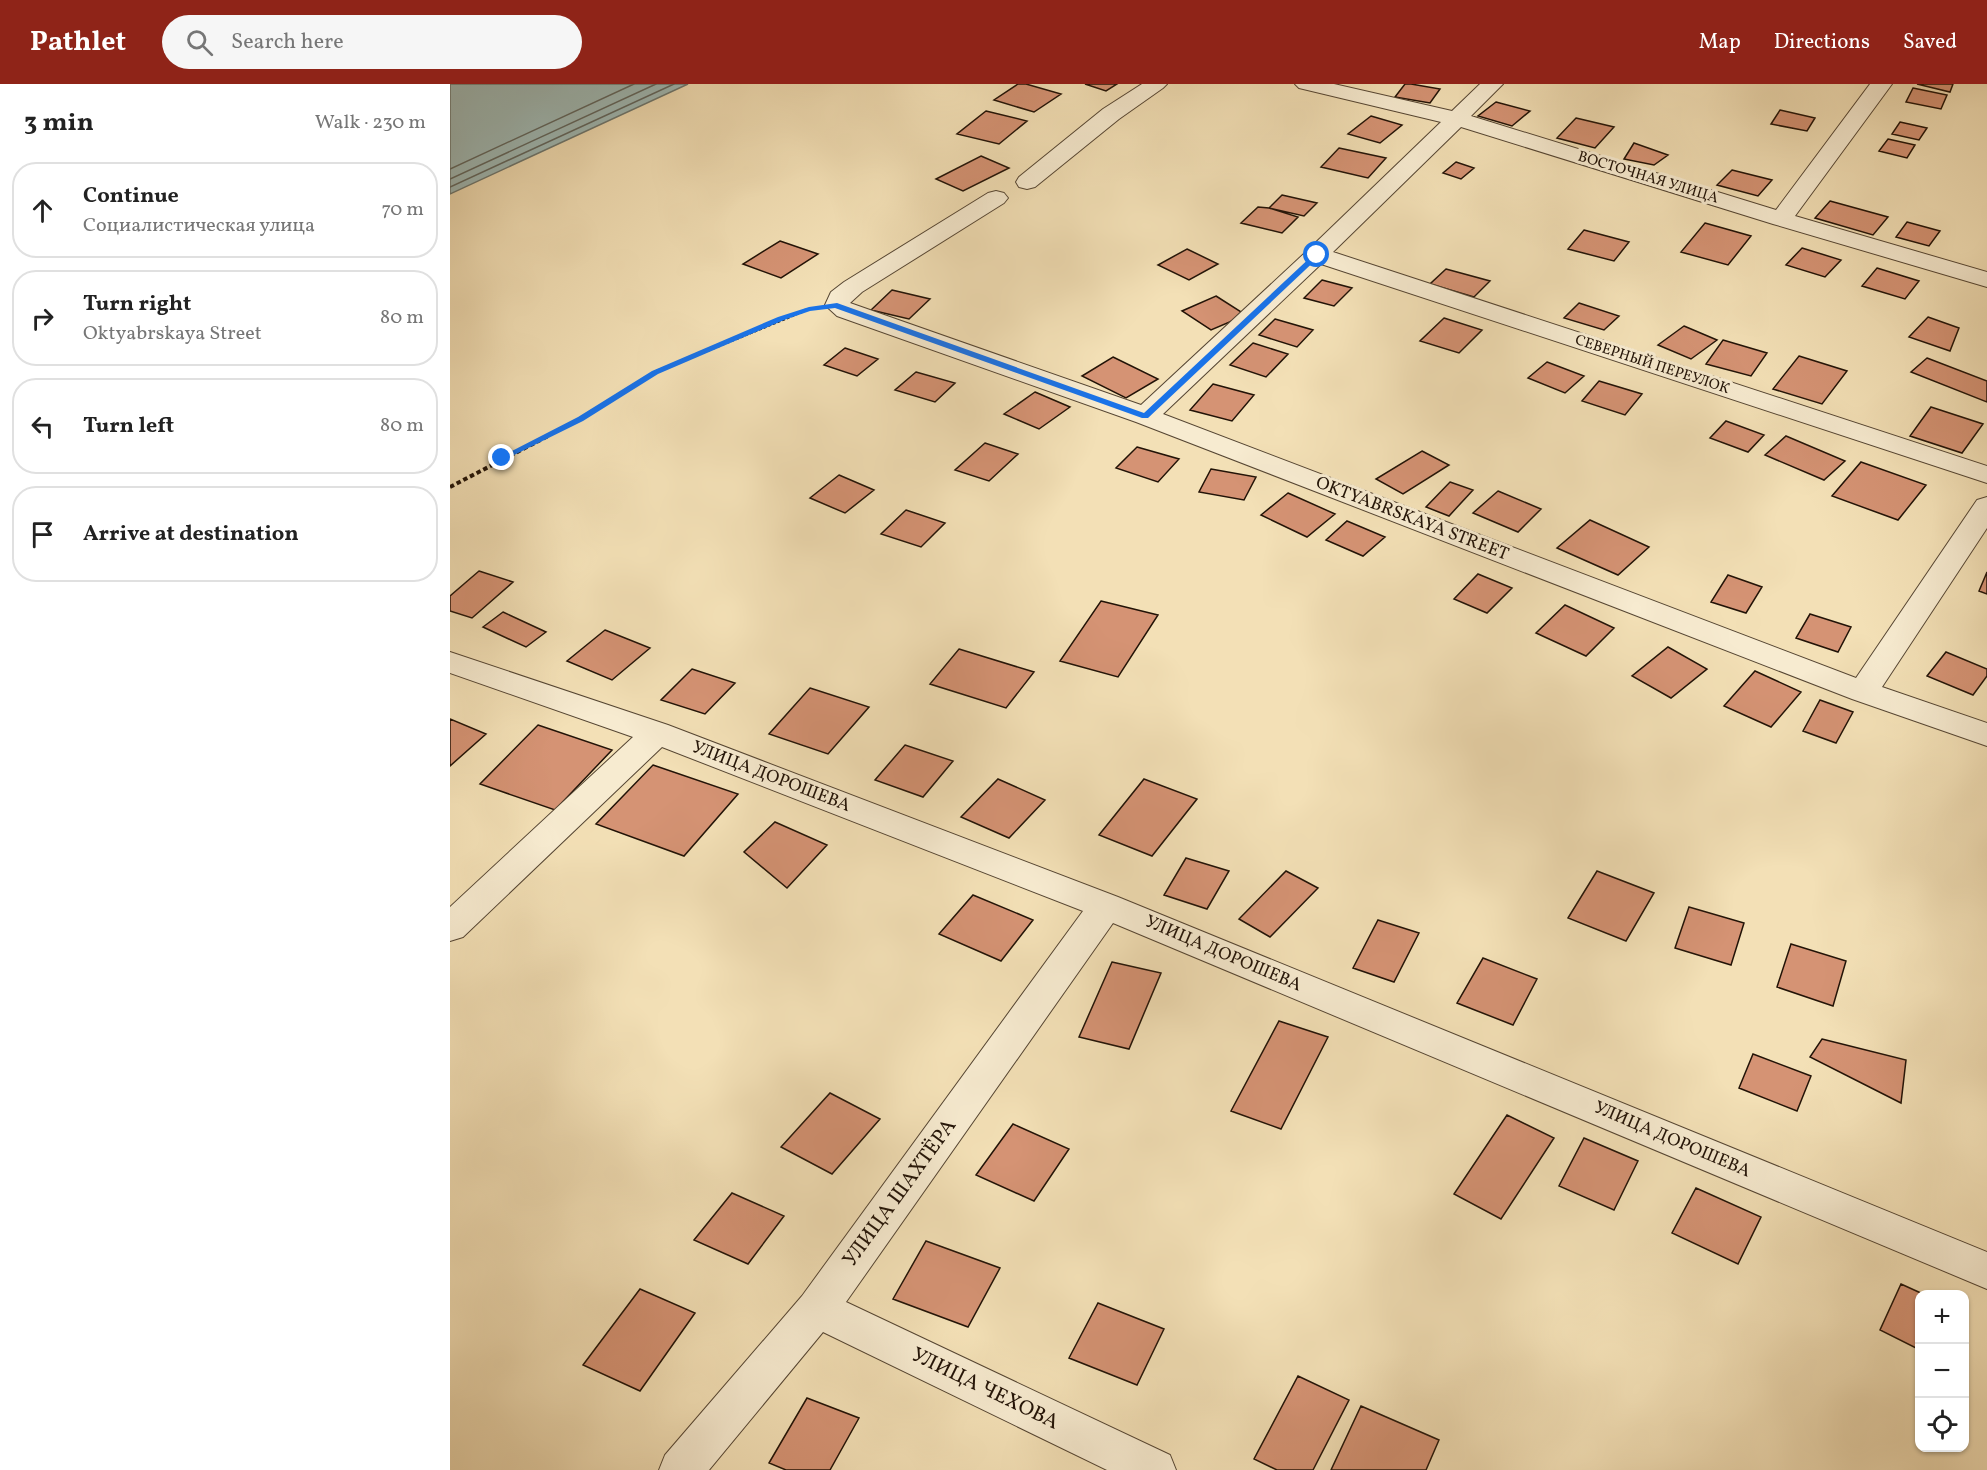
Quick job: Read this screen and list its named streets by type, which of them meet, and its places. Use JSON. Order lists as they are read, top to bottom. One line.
{"streets":{"street":["ВОСТОЧНАЯ УЛИЦА","СЕВЕРНЫЙ ПЕРЕУЛОК","OKTYABRSKAYA STREET","УЛИЦА ДОРОШЕВА","УЛИЦА ШАХТЁРА","УЛИЦА ЧЕХОВА"]},"crossings":[["УЛИЦА ДОРОШЕВА","УЛИЦА ШАХТЁРА"],["УЛИЦА ШАХТЁРА","УЛИЦА ЧЕХОВА"]],"page":{"header":"Pathlet","search":"Search here","nav":["Map","Directions","Saved"],"heading":["3 min","Walk · 230 m"],"list":[["Continue","Социалистическая улица","70 m"],["Turn right","Oktyabrskaya Street","80 m"],["Turn left","80 m"],"Arrive at destination"],"map_buttons":["+","−"]}}
